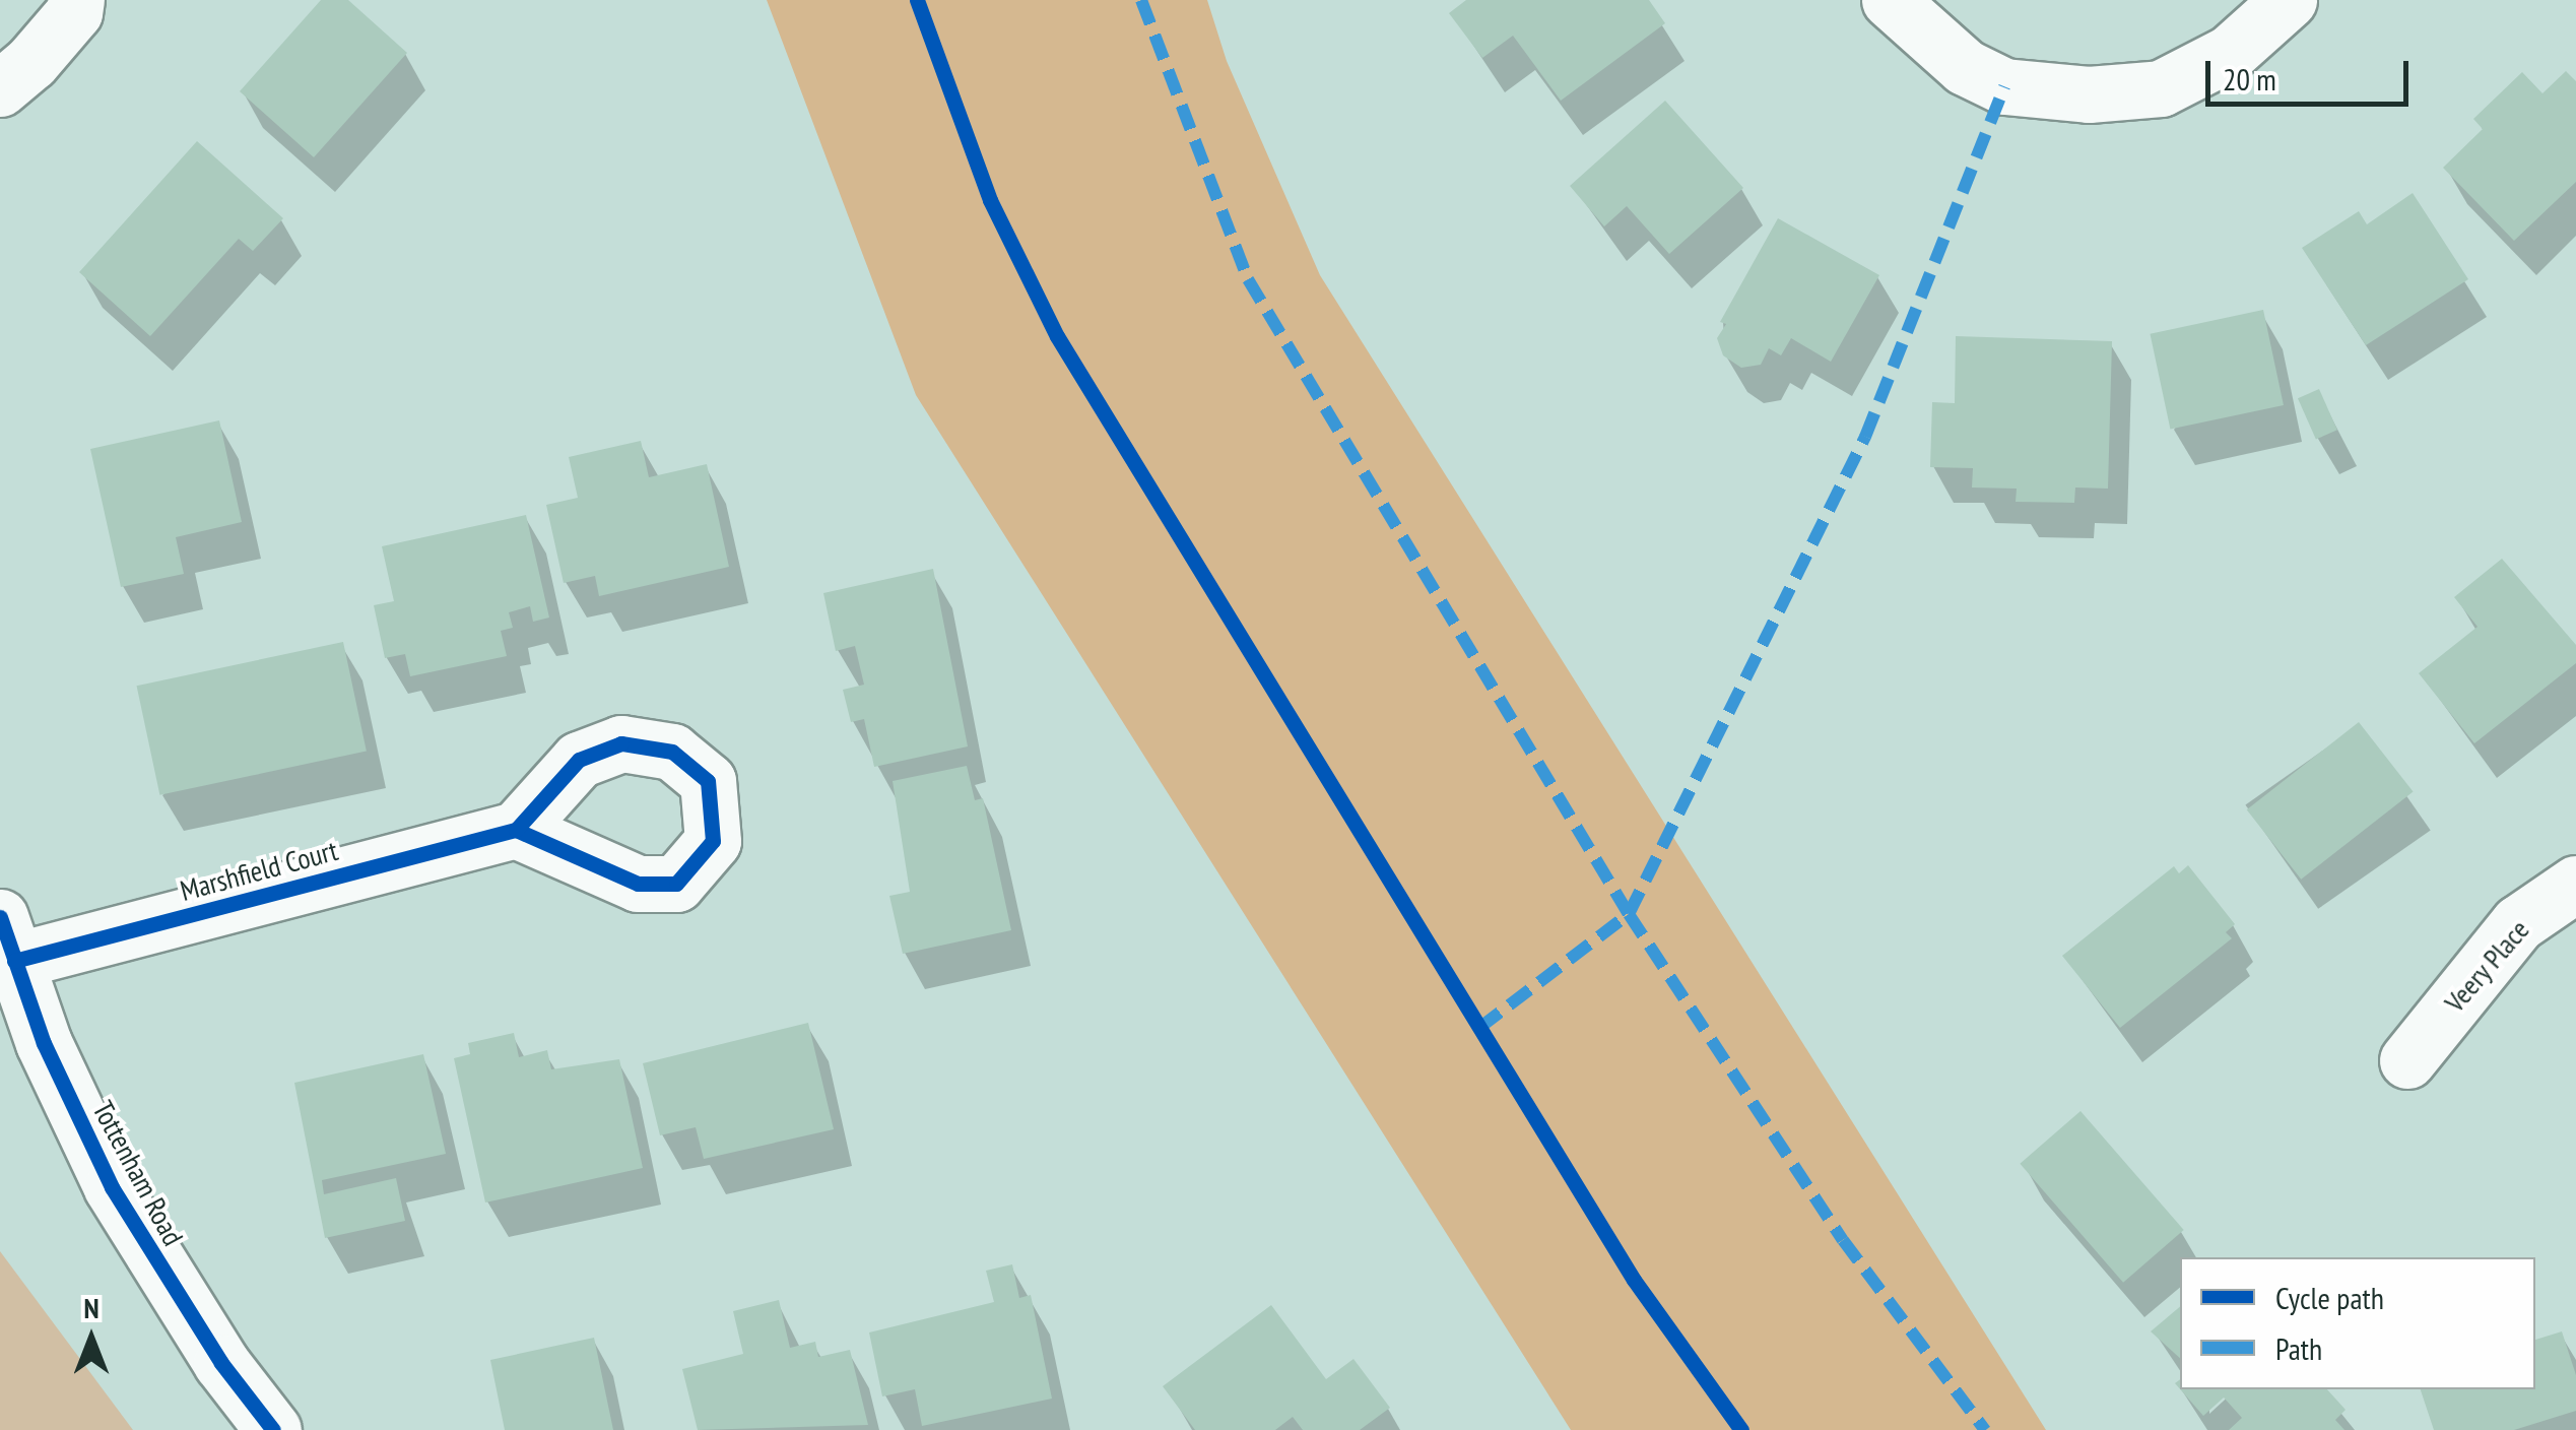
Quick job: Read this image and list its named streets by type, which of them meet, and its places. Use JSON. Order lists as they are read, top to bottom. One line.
{"streets":{"street":["Marshfield Court","Veery Place","Tottenham Road"]},"crossings":[["Marshfield Court","Tottenham Road"]],"legend":["Cycle path","Path"],"scale_bar":"20 m","north":"top"}
